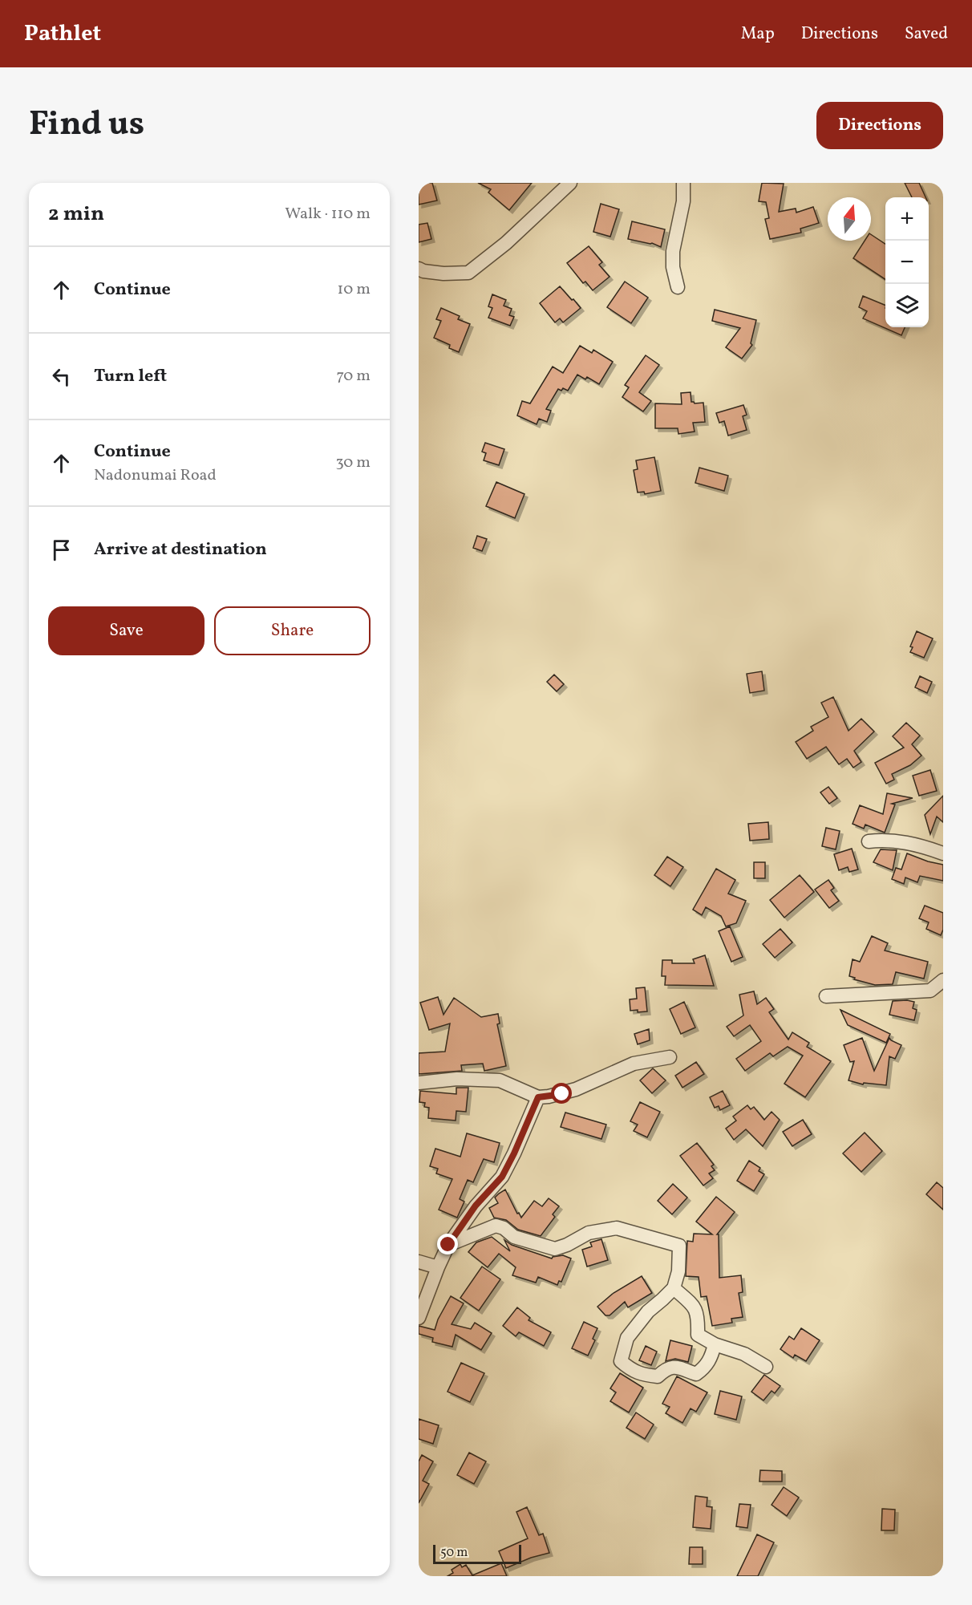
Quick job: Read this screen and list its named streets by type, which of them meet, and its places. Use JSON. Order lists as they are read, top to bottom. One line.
{"scale_bar":"50 m","north":"top","page":{"header":"Pathlet","nav":["Map","Directions","Saved"],"title":"Find us","buttons":["Directions",["Save","Share"]],"heading":["2 min","Walk · 110 m"],"map_buttons":["+","−"],"list":[["Continue","10 m"],["Turn left","70 m"],["Continue","Nadonumai Road","30 m"],"Arrive at destination"],"scale":"50 m"}}
